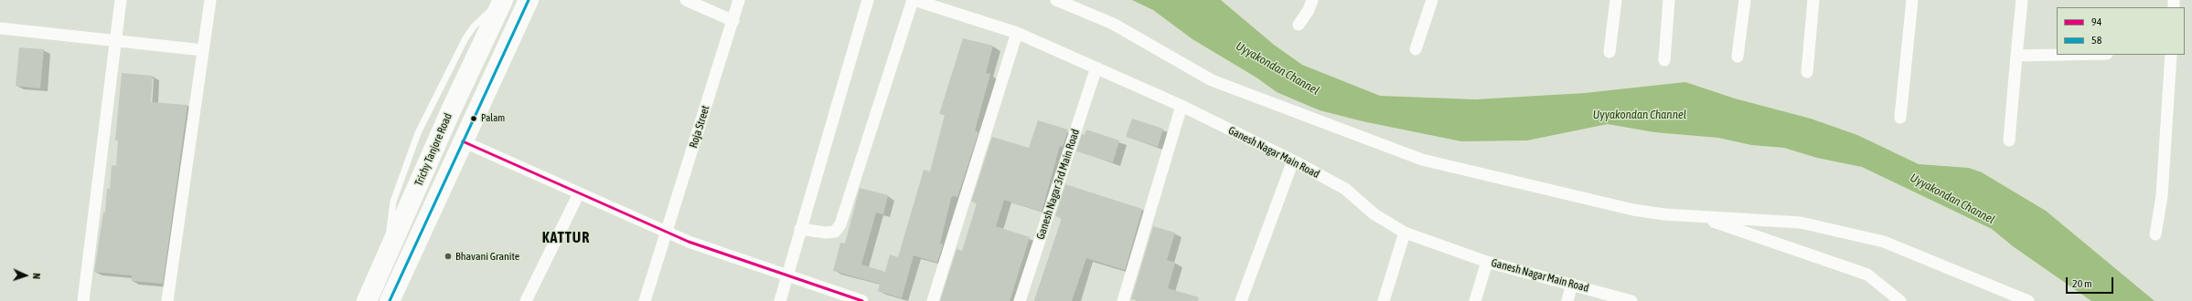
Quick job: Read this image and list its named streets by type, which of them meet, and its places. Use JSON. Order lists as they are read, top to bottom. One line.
{"streets":{"highway":["Trichy Tanjore Road"],"street":["Roja Street","Ganesh Nagar Main Road","Ganesh Nagar 3rd Main Road"]},"crossings":[["Ganesh Nagar Main Road","Ganesh Nagar 3rd Main Road"]],"districts":["KATTUR"],"water":["Uyyakondan Channel"],"places":["Palam","Bhavani Granite"],"lines":["transit line 58","transit line 94"],"legend":["94","58"],"scale_bar":"20 m","north":"right"}
